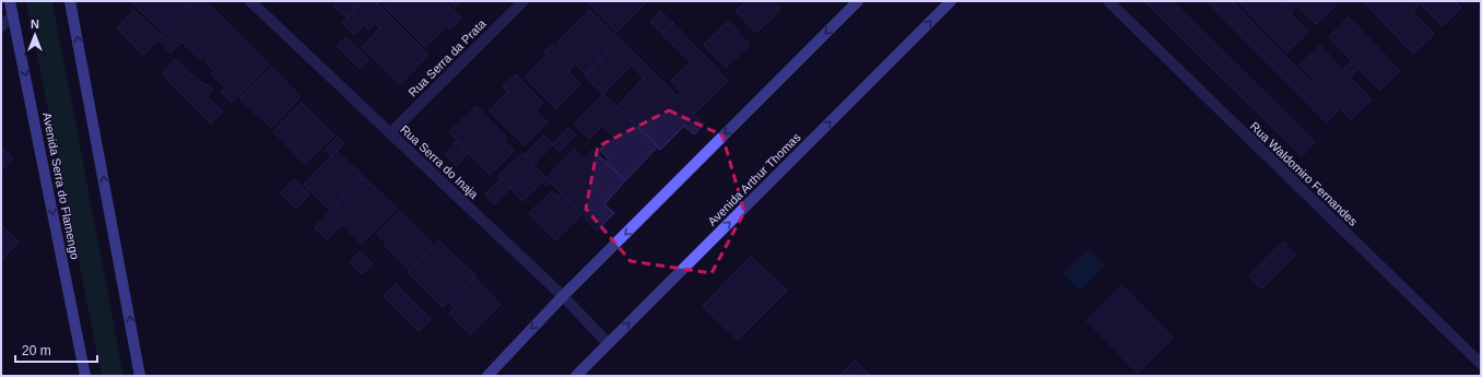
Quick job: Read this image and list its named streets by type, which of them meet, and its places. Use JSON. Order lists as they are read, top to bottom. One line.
{"streets":{"main road":["Avenida Arthur Thomas","Avenida Serra do Flamengo"],"street":["Rua Serra da Prata","Rua Serra do Inaja","Rua Waldomiro Fernandes"]},"crossings":[["Rua Serra da Prata","Rua Serra do Inaja"],["Rua Serra do Inaja","Avenida Arthur Thomas"]],"scale_bar":"20 m","north":"top"}
